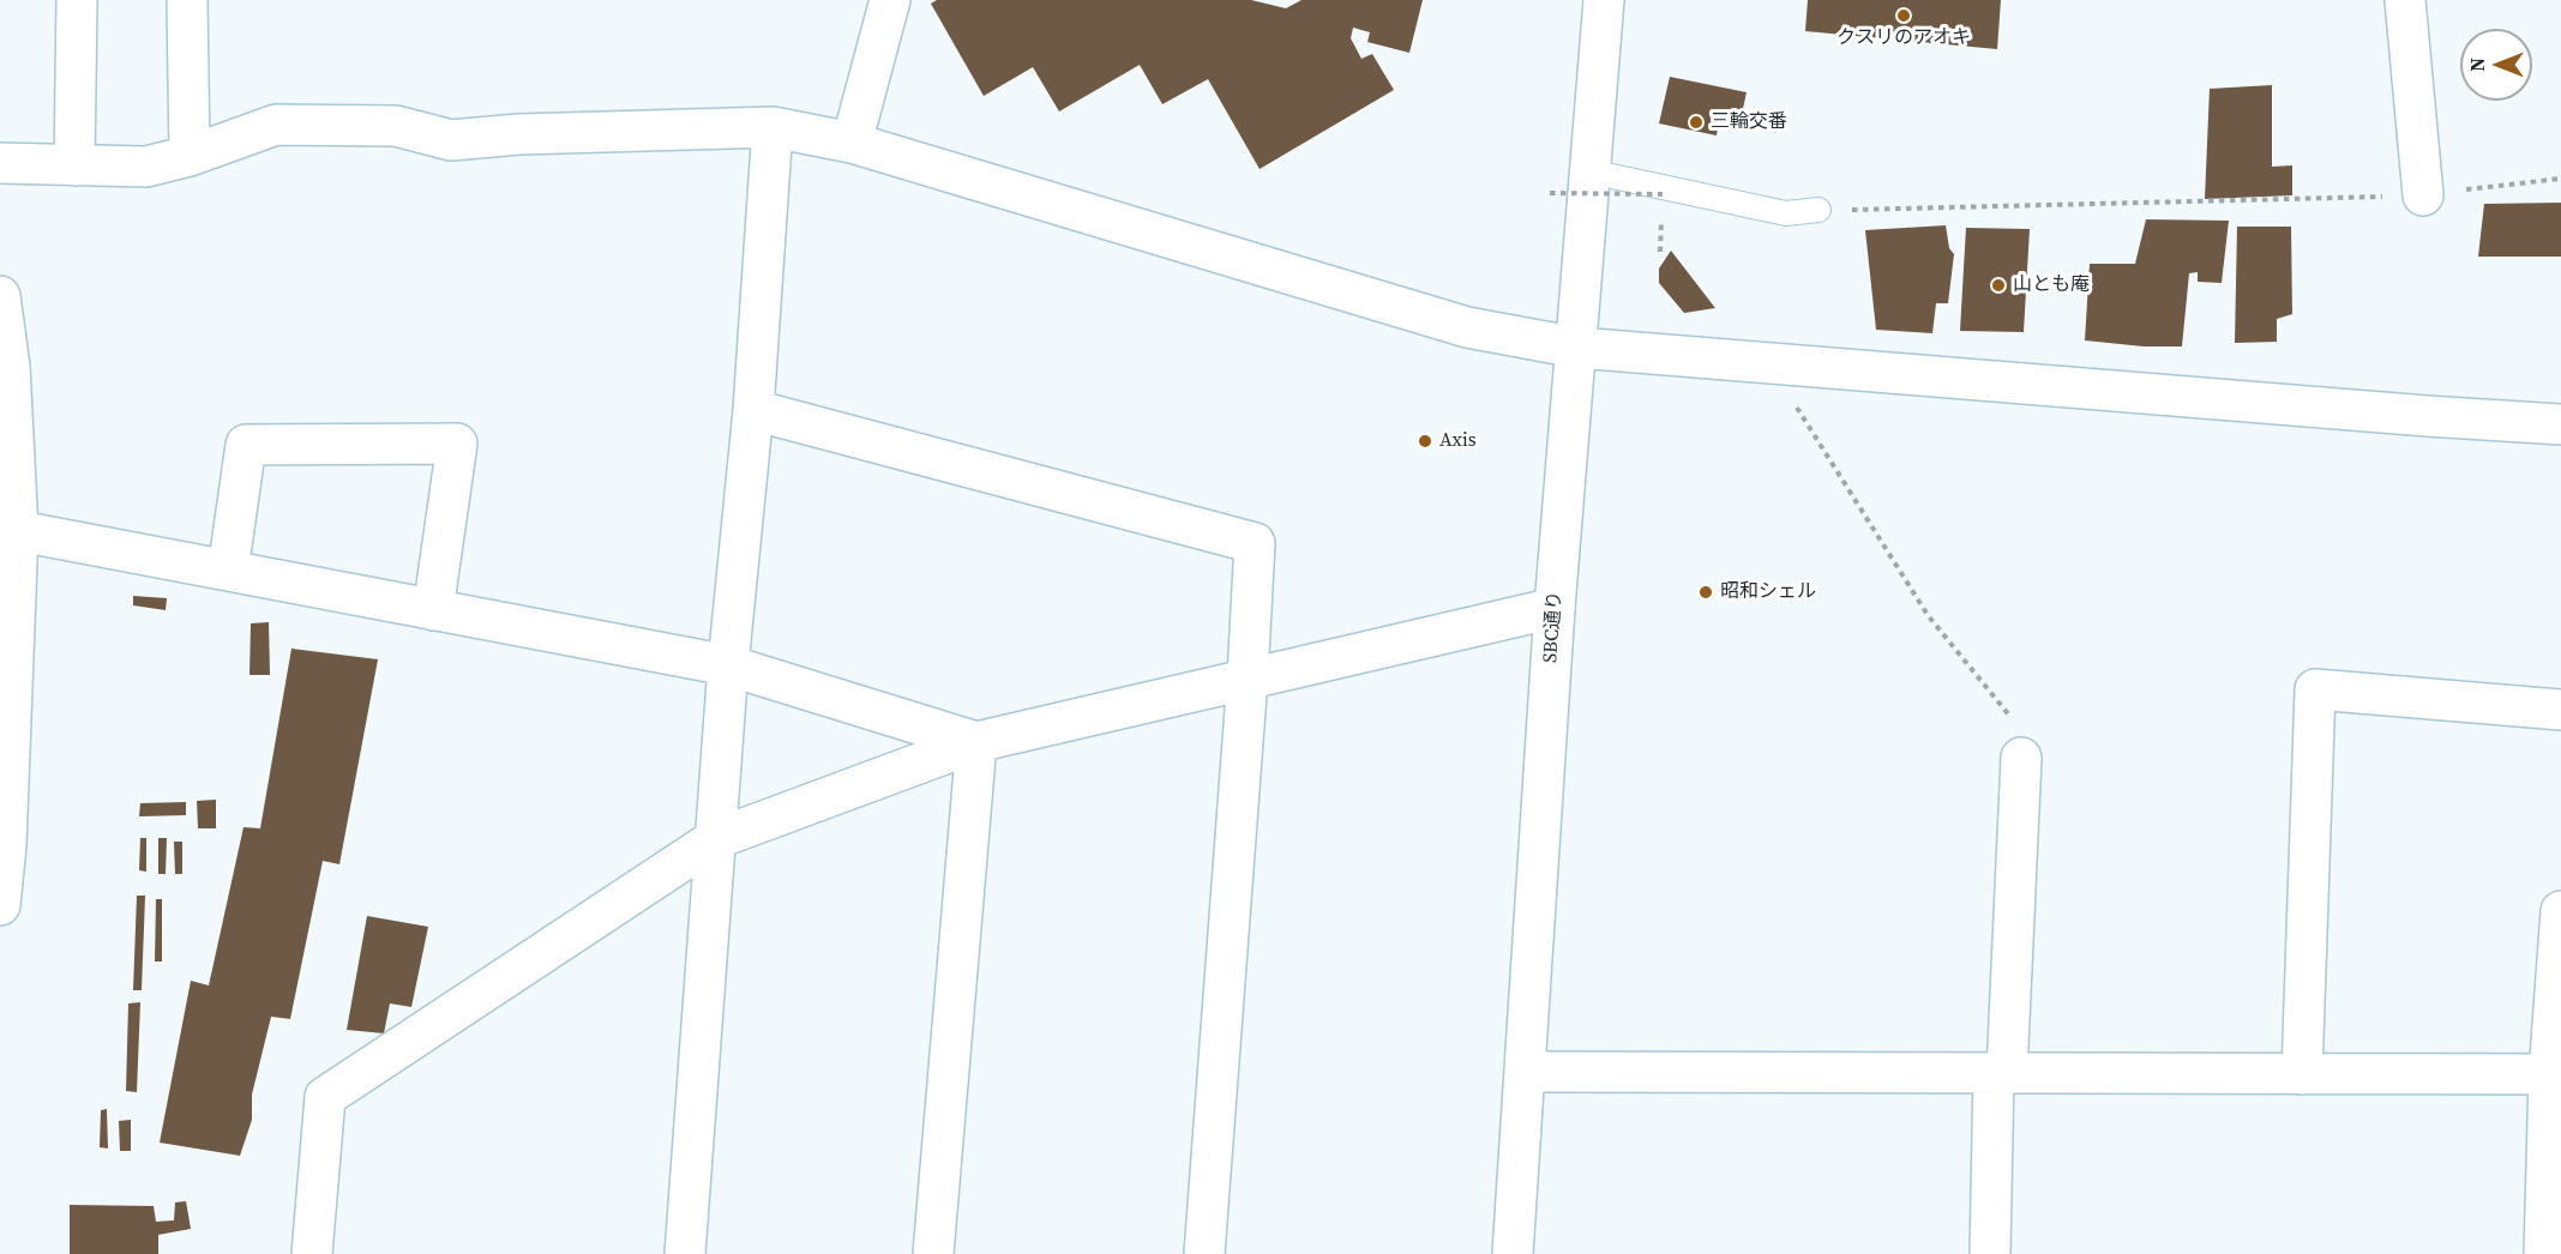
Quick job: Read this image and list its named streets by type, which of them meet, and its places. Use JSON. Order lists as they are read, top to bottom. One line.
{"streets":{"street":["SBC通り"]},"places":["クスリのアオキ","三輪交番","山とも庵","Axis","昭和シェル"],"north":"left"}
